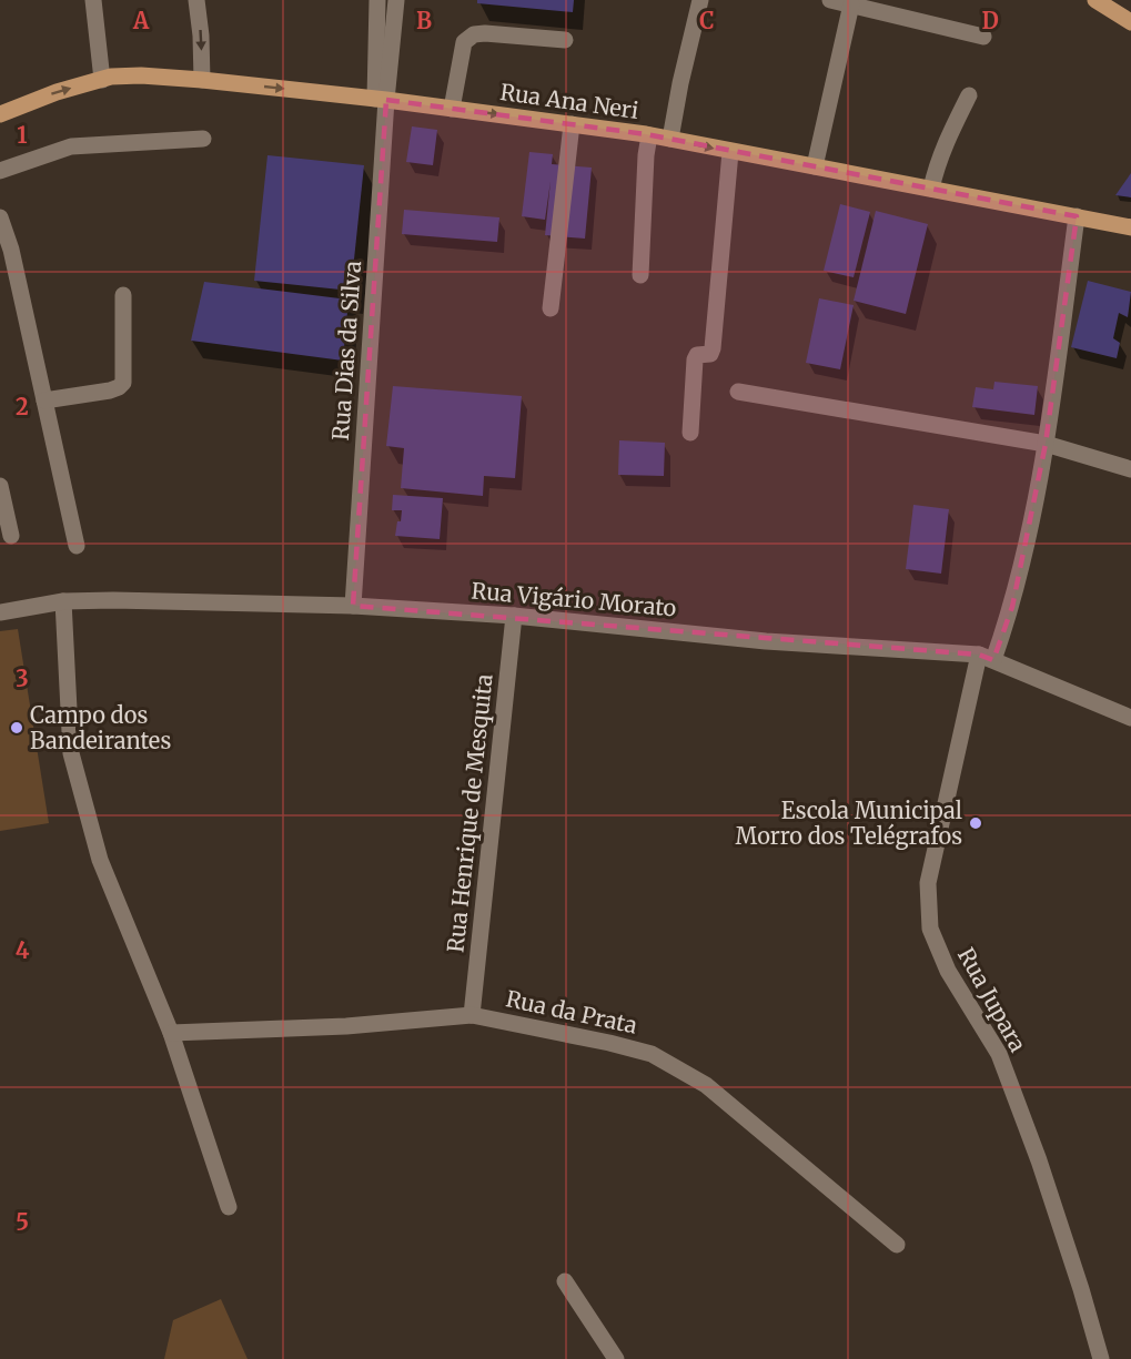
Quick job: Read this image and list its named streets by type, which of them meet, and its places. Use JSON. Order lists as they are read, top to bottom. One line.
{"streets":{"main road":["Rua Ana Neri"],"street":["Rua Dias da Silva","Rua Vigário Morato","Rua Henrique de Mesquita","Rua Jupara","Rua da Prata"]},"crossings":[["Rua Ana Neri","Rua Dias da Silva"],["Rua Ana Neri","Rua Jupara"],["Rua Dias da Silva","Rua Vigário Morato"],["Rua Vigário Morato","Rua Henrique de Mesquita"],["Rua Vigário Morato","Rua Jupara"],["Rua Henrique de Mesquita","Rua da Prata"]],"one_way":["Rua Ana Neri"],"places":["Campo dos Bandeirantes","Escola Municipal Morro dos Telégrafos"],"grid":{"columns":["A","B","C","D"],"rows":["1","2","3","4","5"]}}
